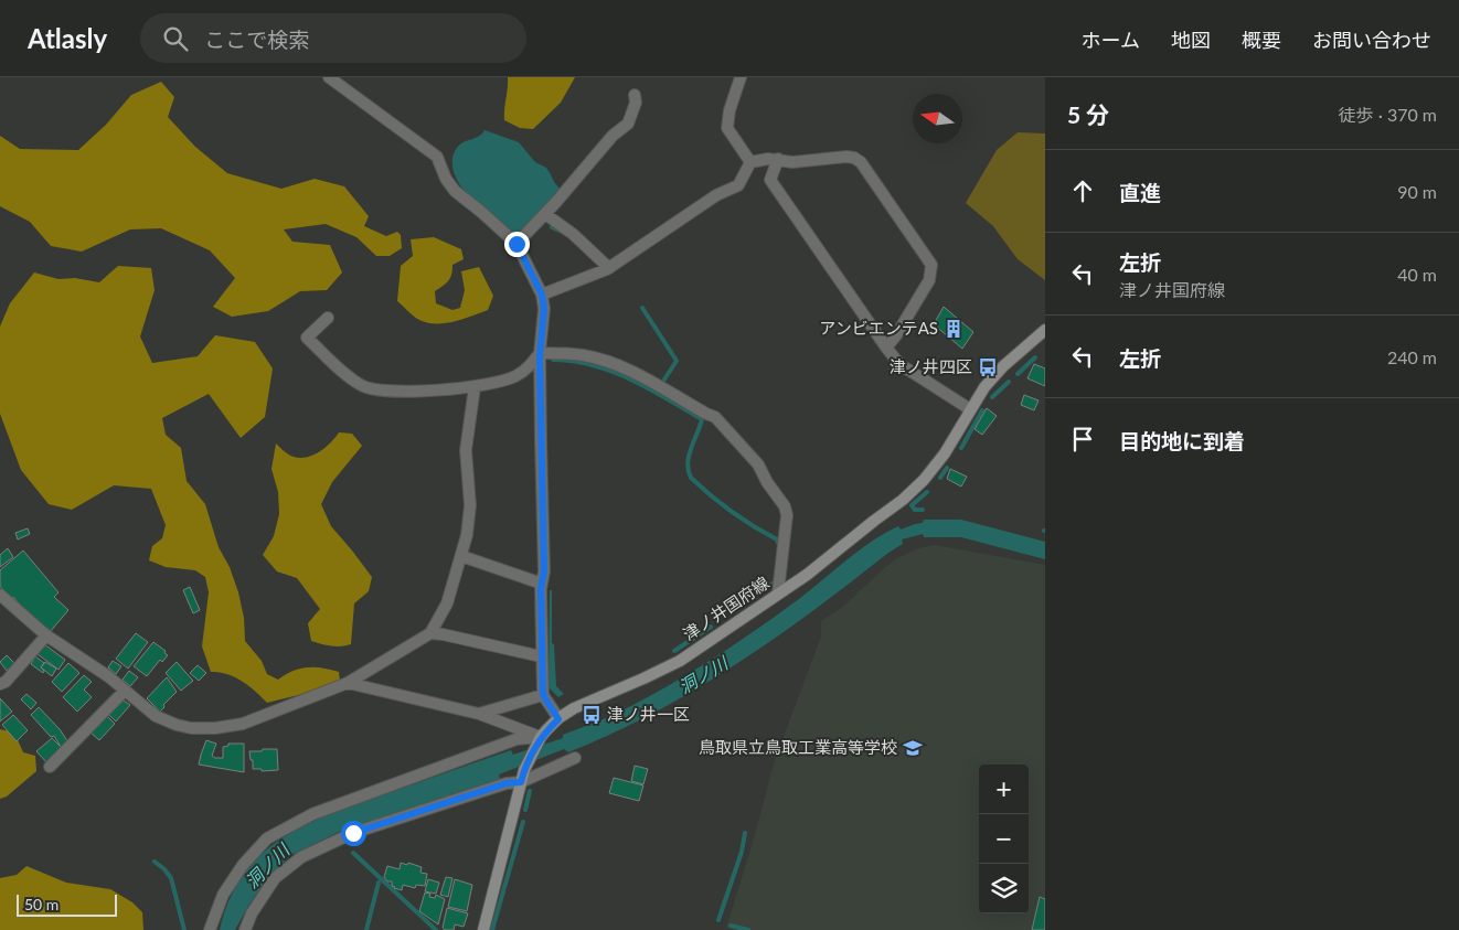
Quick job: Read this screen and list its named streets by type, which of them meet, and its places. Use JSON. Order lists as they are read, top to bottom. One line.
{"streets":{"main road":["津ノ井国府線"]},"water":["洞ノ川"],"places":{"building":["アンビエンテAS"],"bus stop":["津ノ井四区","津ノ井一区"],"school or university":["鳥取県立鳥取工業高等学校"]},"scale_bar":"50 m","north":"left","page":{"header":"Atlasly","search":"ここで検索","nav":["ホーム","地図","概要","お問い合わせ"],"heading":["5 分","徒歩 · 370 m"],"list":[["直進","90 m"],["左折","津ノ井国府線","40 m"],["左折","240 m"],"目的地に到着"],"map_buttons":["+","−"],"scale":"50 m"}}
